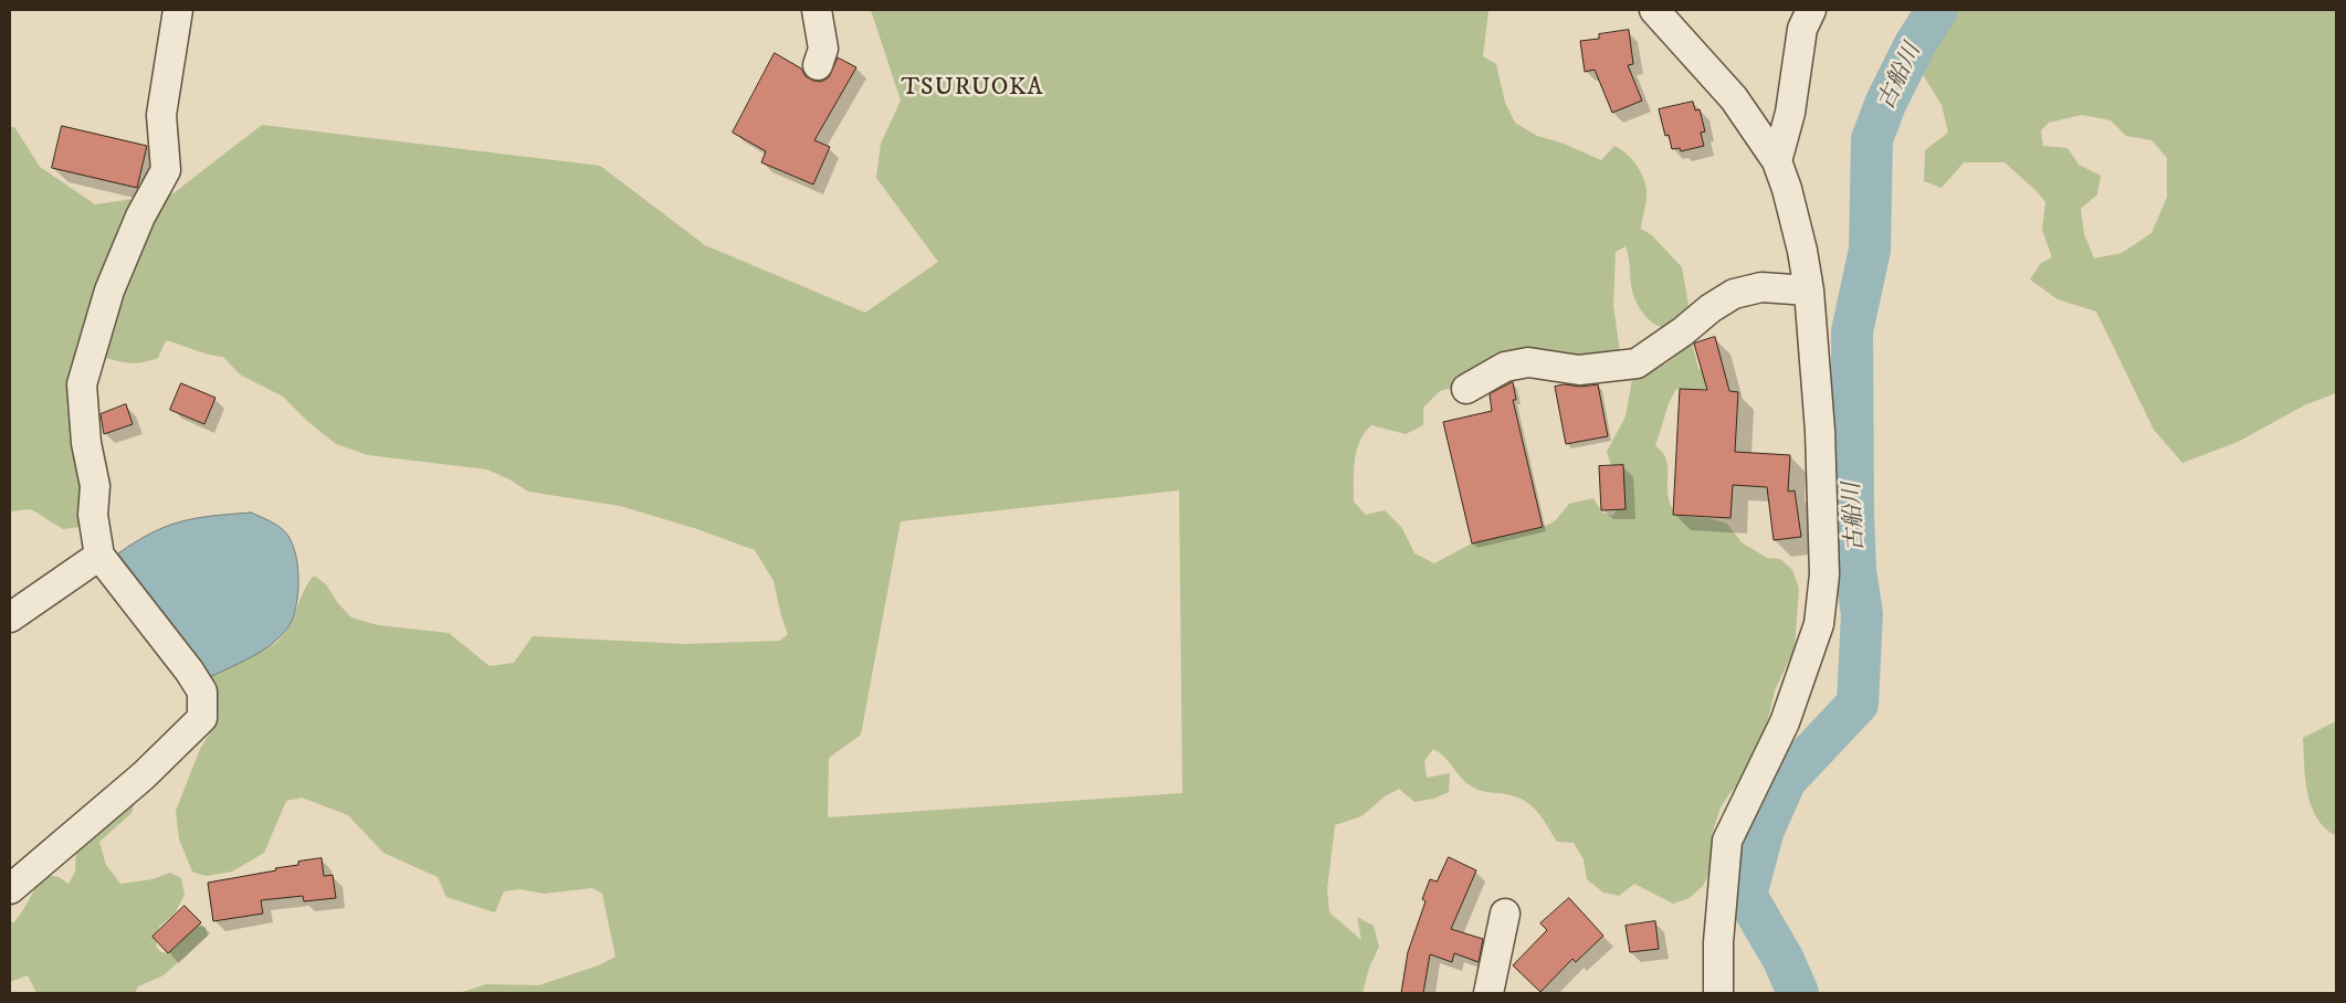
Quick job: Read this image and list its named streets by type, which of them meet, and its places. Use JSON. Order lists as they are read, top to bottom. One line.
{"districts":["TSURUOKA"],"water":["古船川"]}
